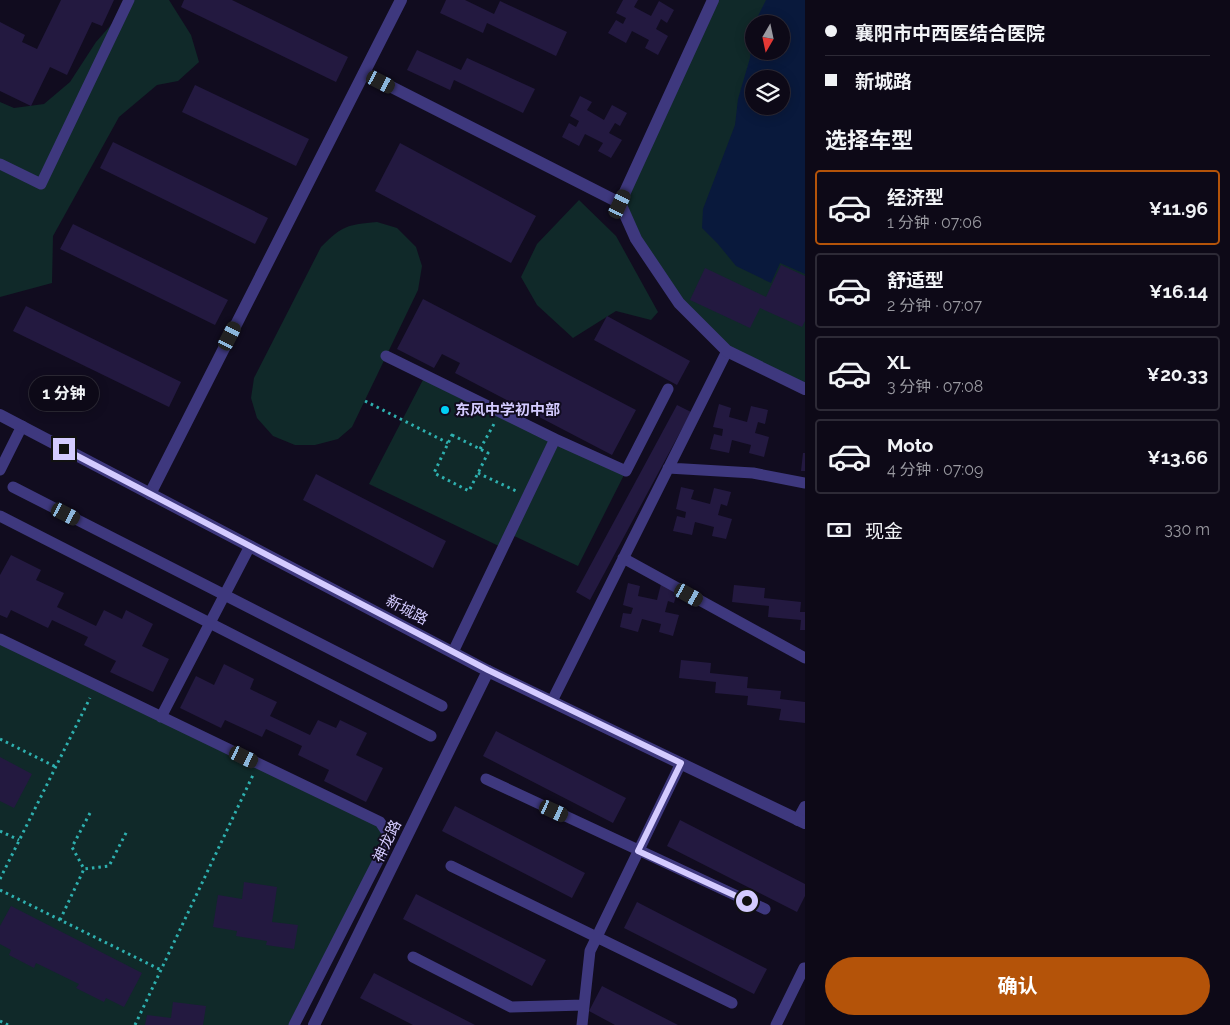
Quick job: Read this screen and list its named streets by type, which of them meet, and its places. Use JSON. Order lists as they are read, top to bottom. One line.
{"streets":{"street":["新城路","神龙路"]},"crossings":[["新城路","神龙路"]],"places":["东风中学初中部"],"north":"bottom","page":{"banner":["襄阳市中西医结合医院","新城路"],"heading":"选择车型","list":[{"name":"经济型","note":"1 分钟 · 07:06","value":"¥11.96"},{"name":"舒适型","note":"2 分钟 · 07:07","value":"¥16.14"},{"name":"XL","note":"3 分钟 · 07:08","value":"¥20.33"},{"name":"Moto","note":"4 分钟 · 07:09","value":"¥13.66"}],"bubble":"1 分钟","pay":["现金","330 m"],"buttons":"确认"}}
